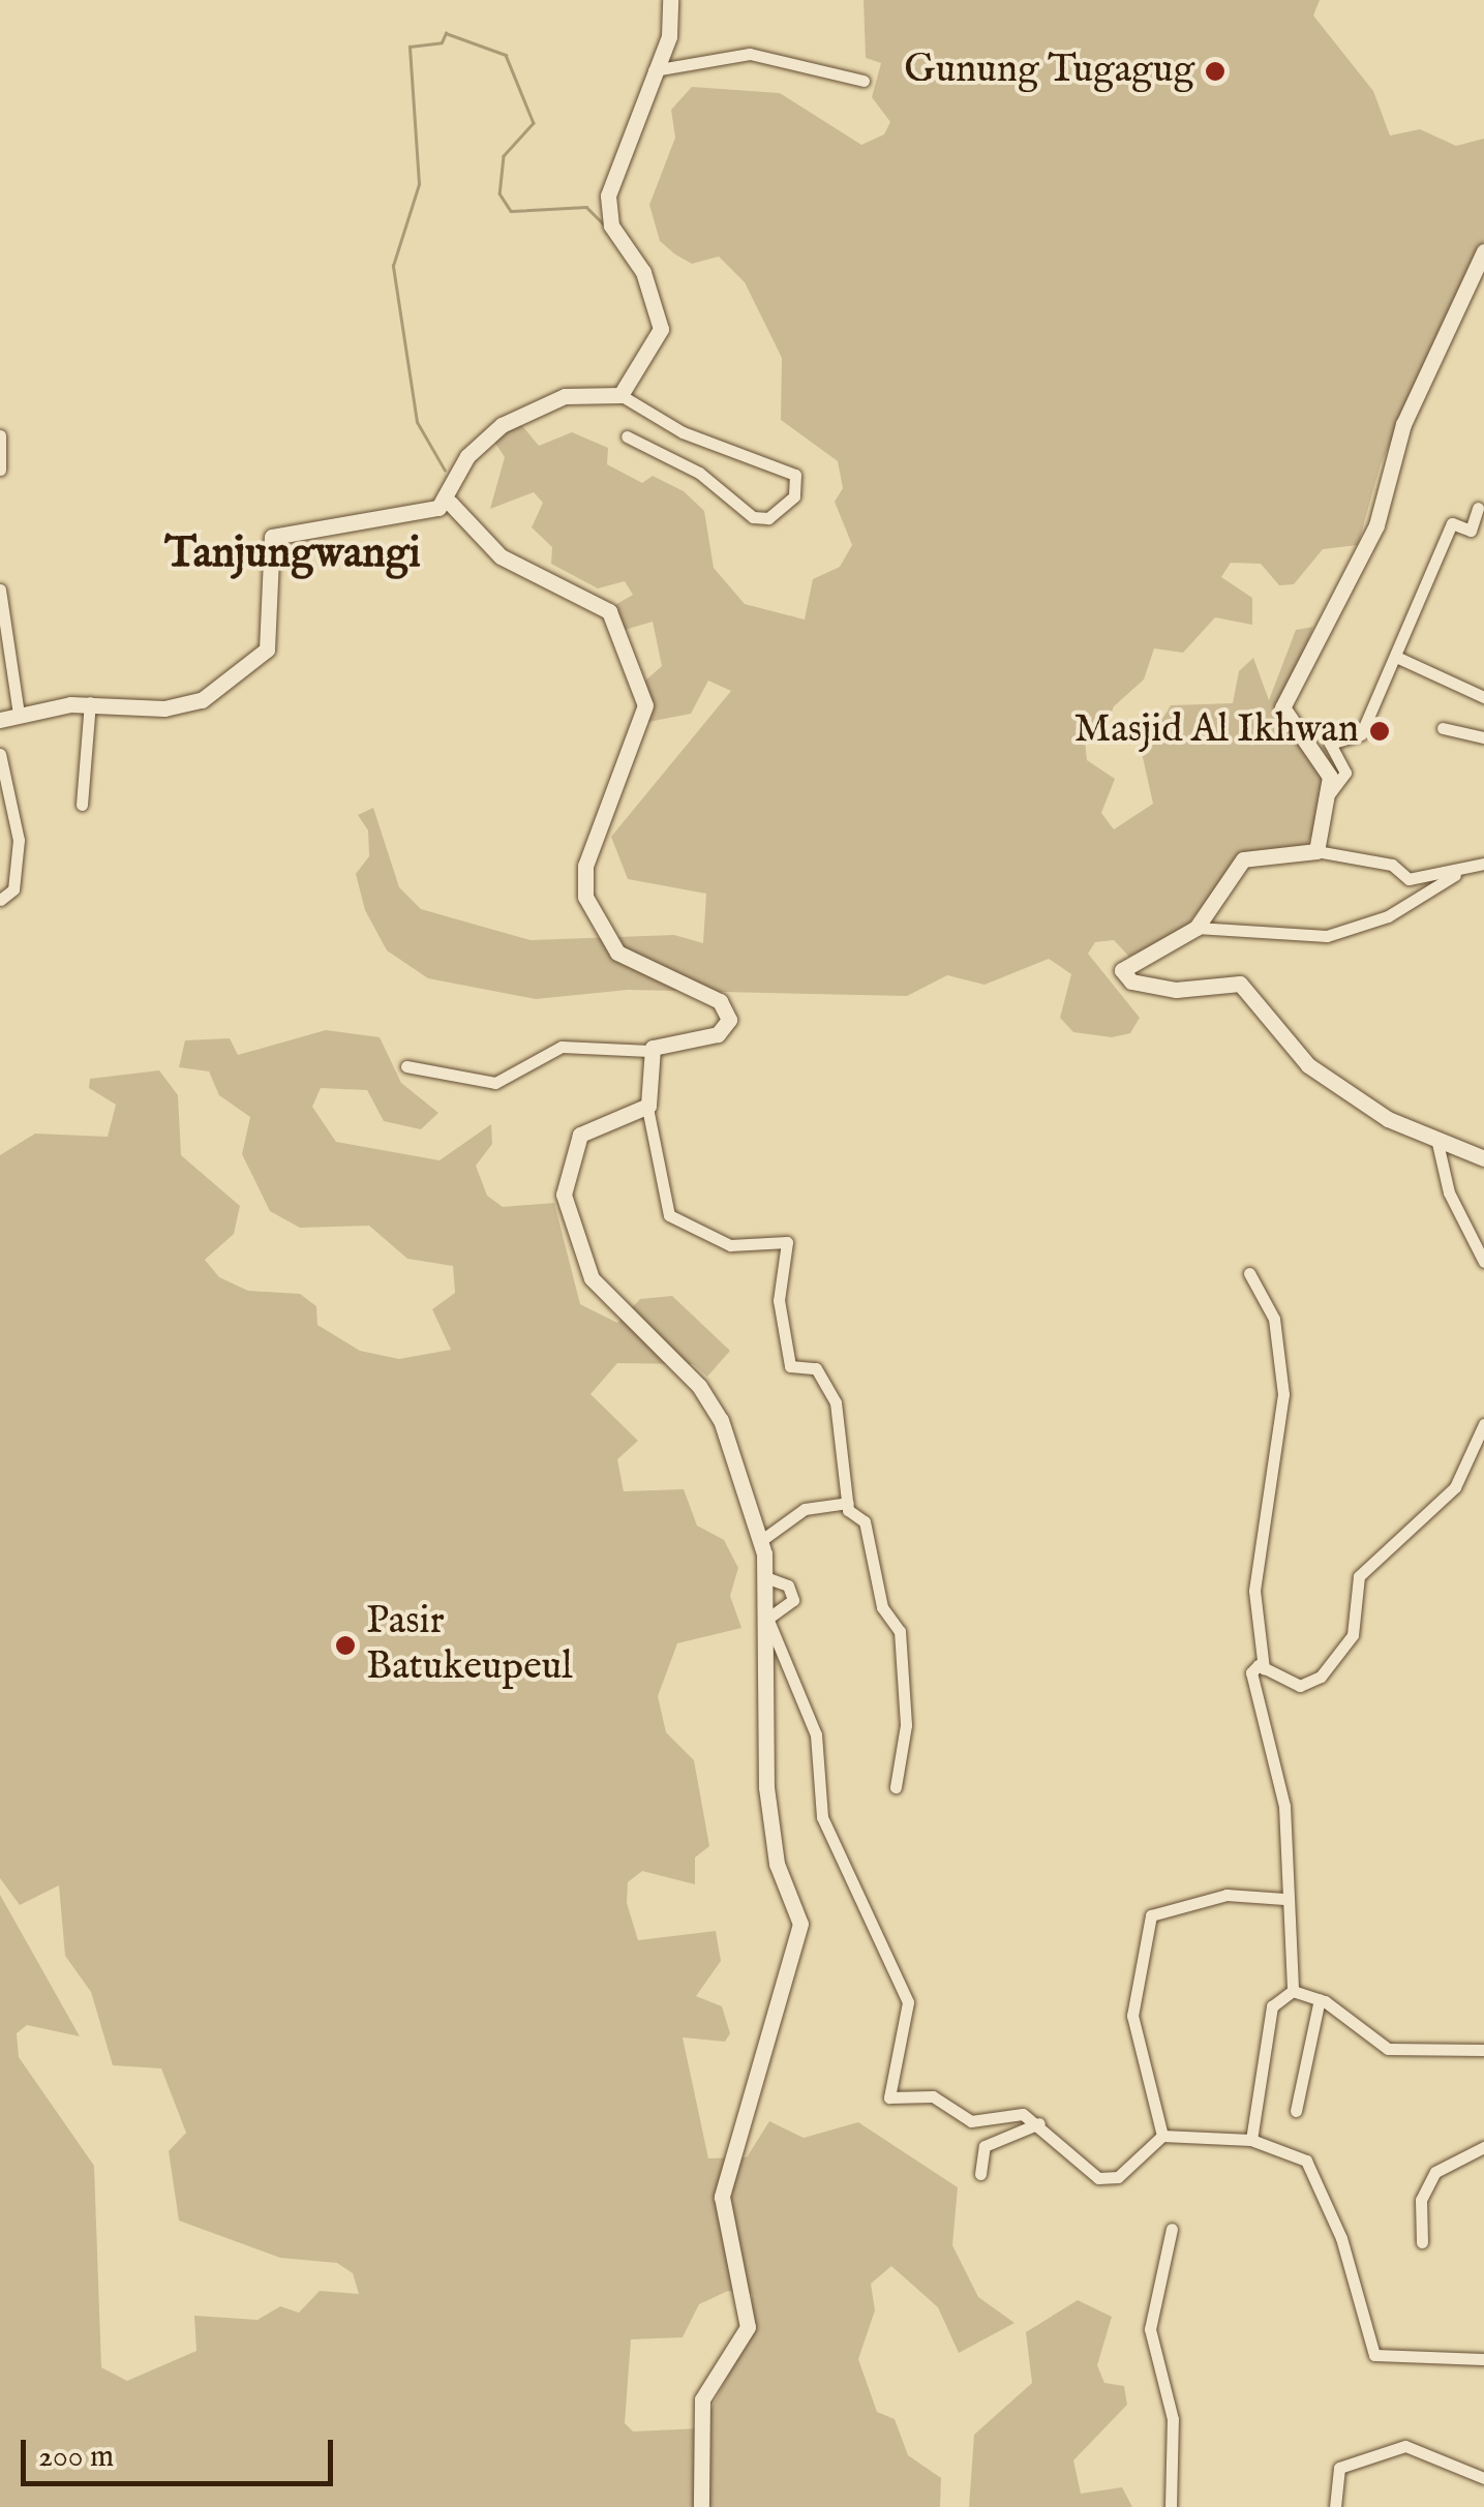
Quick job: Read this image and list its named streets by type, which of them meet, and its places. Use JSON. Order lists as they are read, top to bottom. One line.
{"districts":["Tanjungwangi"],"places":["Gunung Tugagug","Masjid Al Ikhwan","Pasir Batukeupeul"],"scale_bar":"200 m"}
